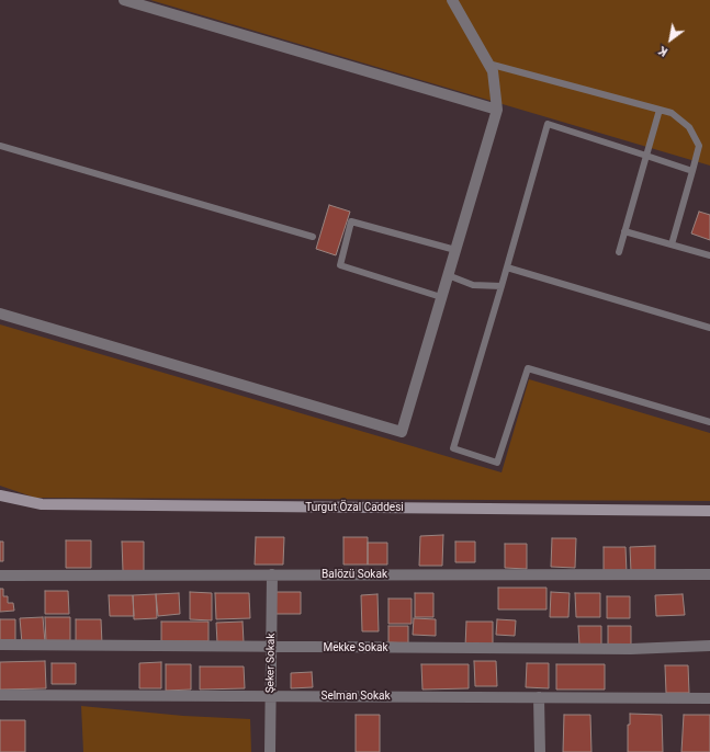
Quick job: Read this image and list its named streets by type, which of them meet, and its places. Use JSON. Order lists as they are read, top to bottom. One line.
{"streets":{"street":["Turgut Özal Caddesi","Balözü Sokak","Mekke Sokak","Şeker Sokak","Selman Sokak"]},"crossings":[["Balözü Sokak","Şeker Sokak"],["Mekke Sokak","Şeker Sokak"],["Şeker Sokak","Selman Sokak"]],"north":"bottom left"}
